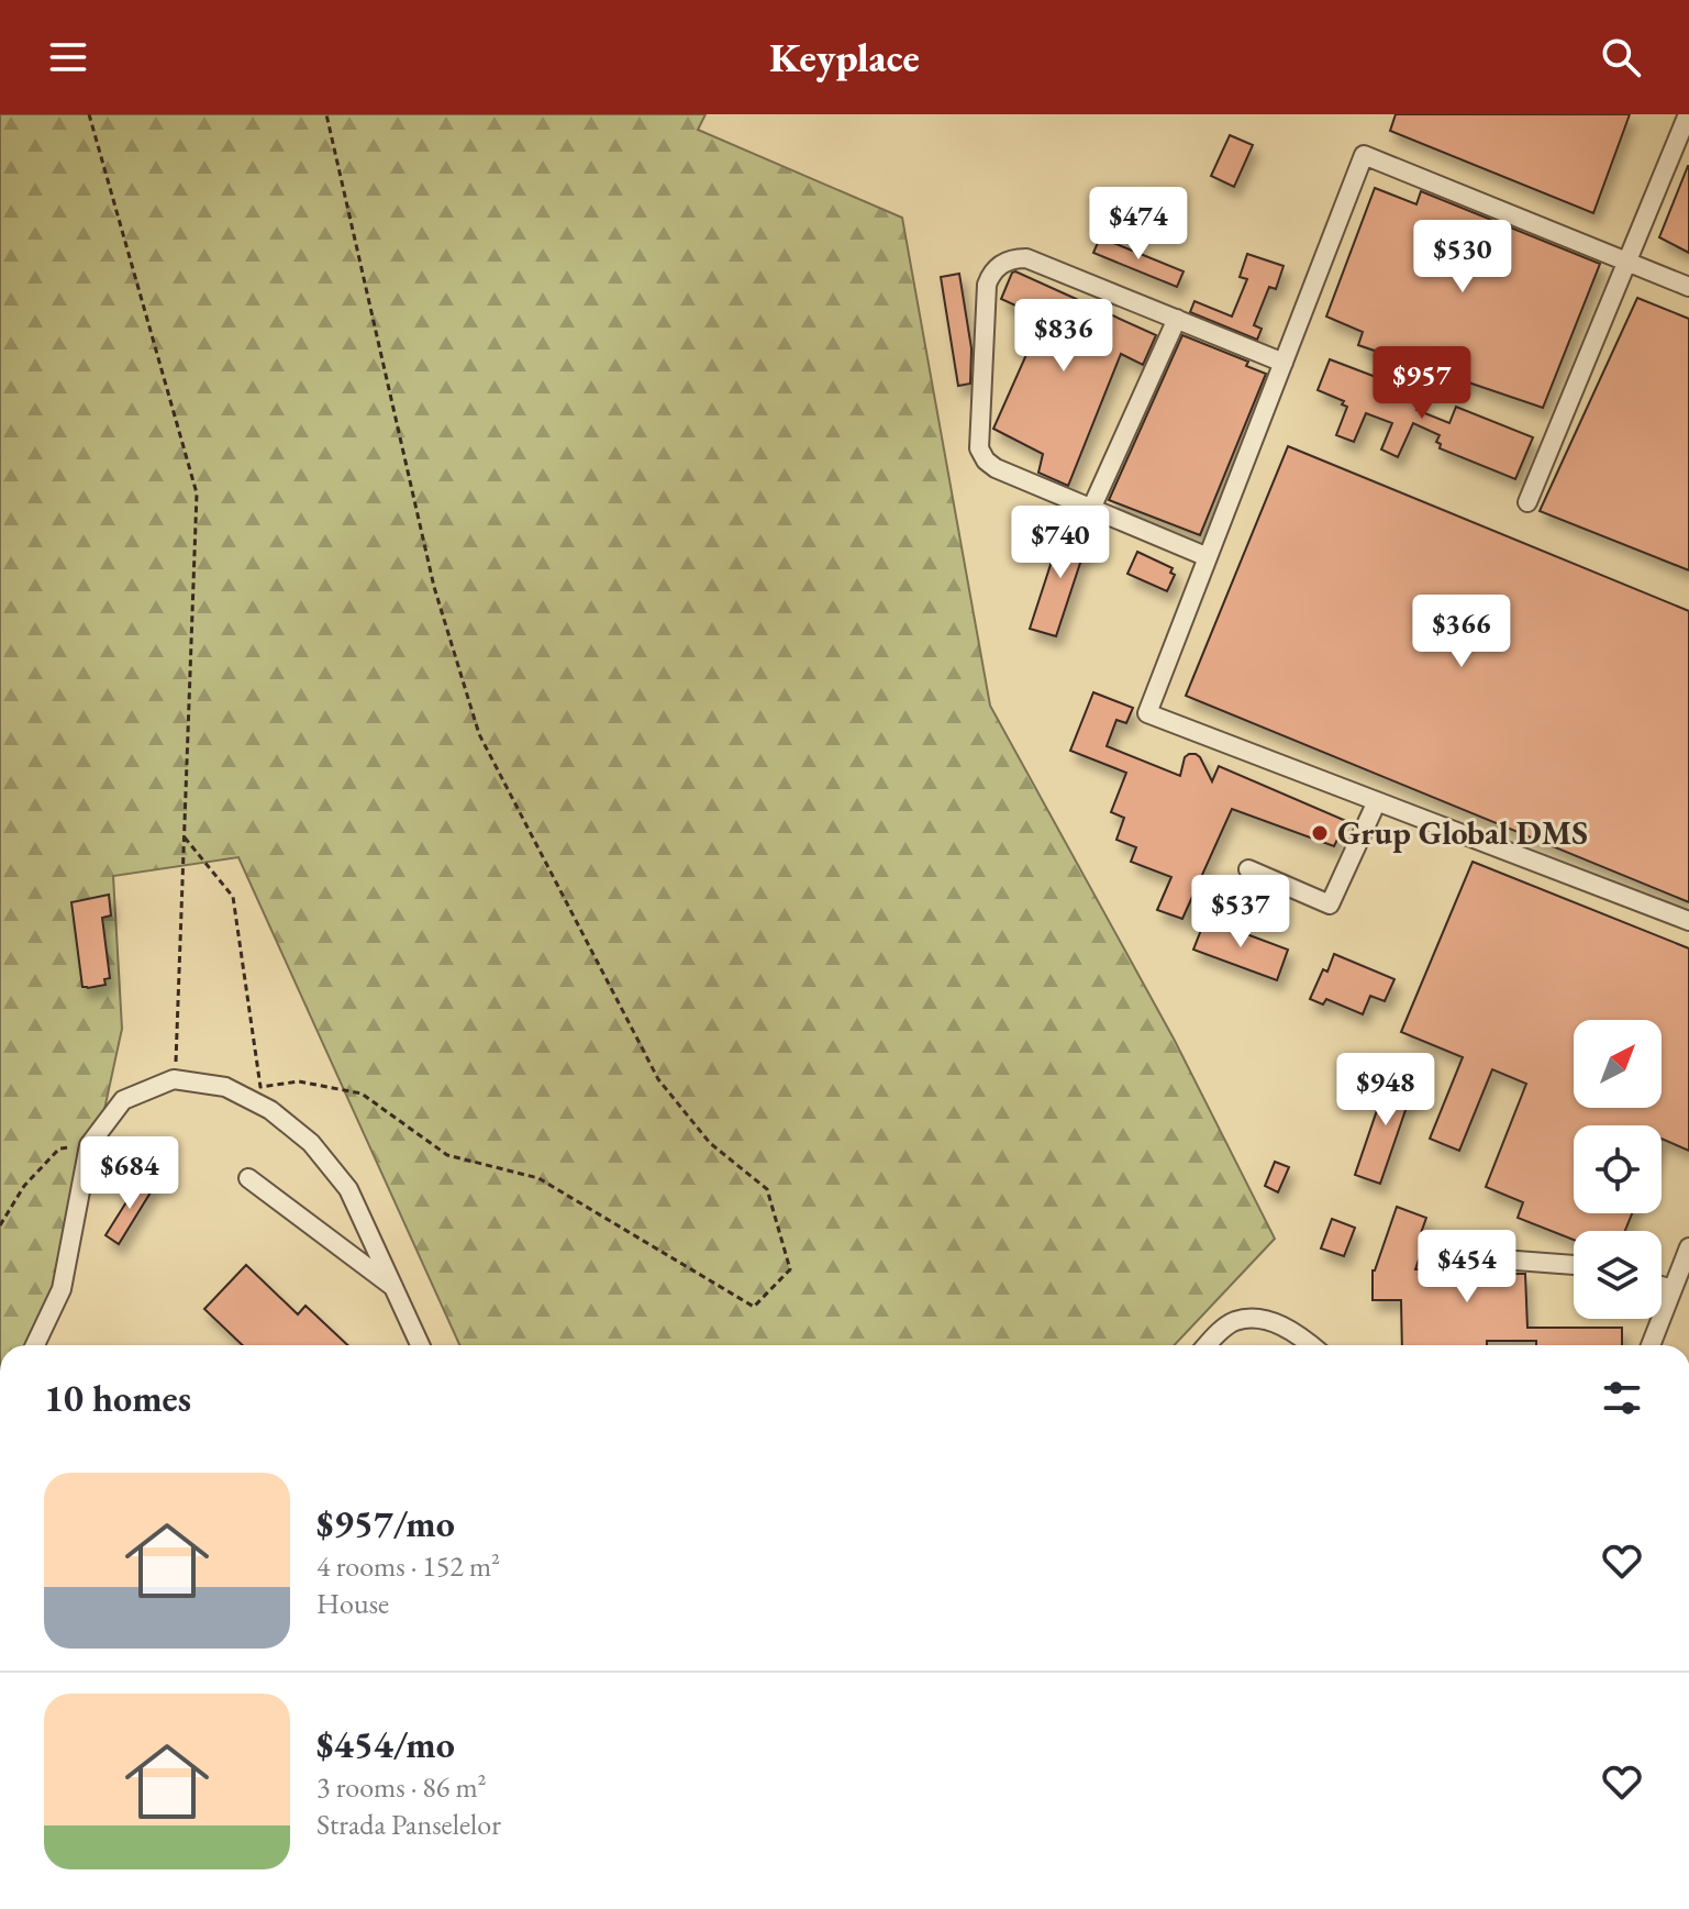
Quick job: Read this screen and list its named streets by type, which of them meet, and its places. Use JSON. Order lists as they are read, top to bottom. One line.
{"places":["Grup Global DMS"],"north":"top right","page":{"header":"Keyplace","price":["$474","$530","$836","$957","$740","$366","$537","$948","$684","$454"],"heading":"10 homes","list":[{"name":"$957/mo","note":"4 rooms · 152 m² · House"},{"name":"$454/mo","note":"3 rooms · 86 m² · Strada Panselelor"}]}}
